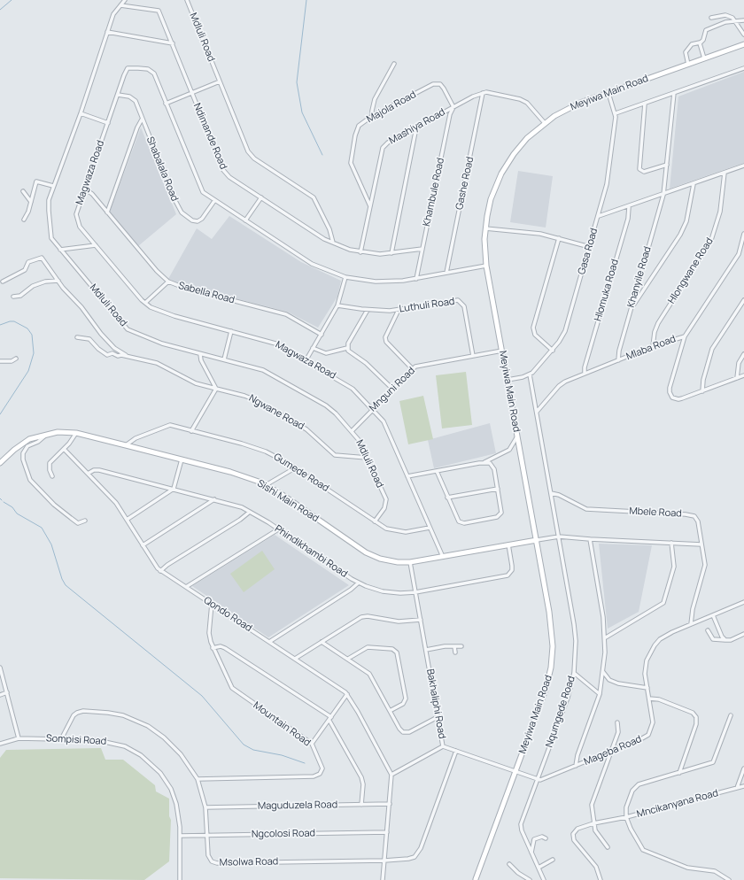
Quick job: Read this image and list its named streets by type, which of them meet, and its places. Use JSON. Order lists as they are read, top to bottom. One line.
{"streets":{"street":["Mdluli Road","Meyiwa Main Road","Majola Road","Mashiya Road","Ndimande Road","Shabalala Road","Magwaza Road","Gashe Road","Khambule Road","Gasa Road","Hlongwane Road","Khanyile Road","Hlomuka Road","Sabella Road","Luthuli Road","Mlaba Road","Mnguni Road","Ngwane Road","Gumede Road","Sishi Main Road","Mbele Road","Phindikhambi Road","Qondo Road","Bakhaliphi Road","Nqumgede Road","Mountain Road","Sompisi Road","Mageba Road","Mncikanyana Road","Maguduzela Road","Ngcolosi Road","Msolwa Road"]},"crossings":[["Mdluli Road","Ndimande Road"],["Mdluli Road","Mnguni Road"],["Mdluli Road","Ngwane Road"],["Mdluli Road","Gumede Road"],["Meyiwa Main Road","Magwaza Road"],["Meyiwa Main Road","Gasa Road"],["Meyiwa Main Road","Mnguni Road"],["Meyiwa Main Road","Sishi Main Road"],["Majola Road","Mashiya Road"],["Majola Road","Khambule Road"],["Mashiya Road","Ndimande Road"],["Mashiya Road","Gashe Road"],["Mashiya Road","Khambule Road"],["Ndimande Road","Khambule Road"],["Shabalala Road","Magwaza Road"],["Magwaza Road","Gashe Road"],["Magwaza Road","Khambule Road"],["Magwaza Road","Sabella Road"],["Magwaza Road","Mnguni Road"],["Magwaza Road","Gumede Road"],["Magwaza Road","Sishi Main Road"],["Gasa Road","Nqumgede Road"],["Hlongwane Road","Mlaba Road"],["Khanyile Road","Mlaba Road"],["Hlomuka Road","Mlaba Road"],["Luthuli Road","Mnguni Road"],["Mlaba Road","Nqumgede Road"],["Gumede Road","Sishi Main Road"],["Sishi Main Road","Phindikhambi Road"],["Sishi Main Road","Bakhaliphi Road"],["Mbele Road","Nqumgede Road"],["Mbele Road","Mageba Road"],["Phindikhambi Road","Qondo Road"],["Phindikhambi Road","Bakhaliphi Road"],["Qondo Road","Bakhaliphi Road"],["Qondo Road","Mountain Road"],["Nqumgede Road","Mageba Road"],["Mountain Road","Msolwa Road"],["Sompisi Road","Ngcolosi Road"],["Sompisi Road","Msolwa Road"],["Maguduzela Road","Msolwa Road"],["Ngcolosi Road","Msolwa Road"]]}
